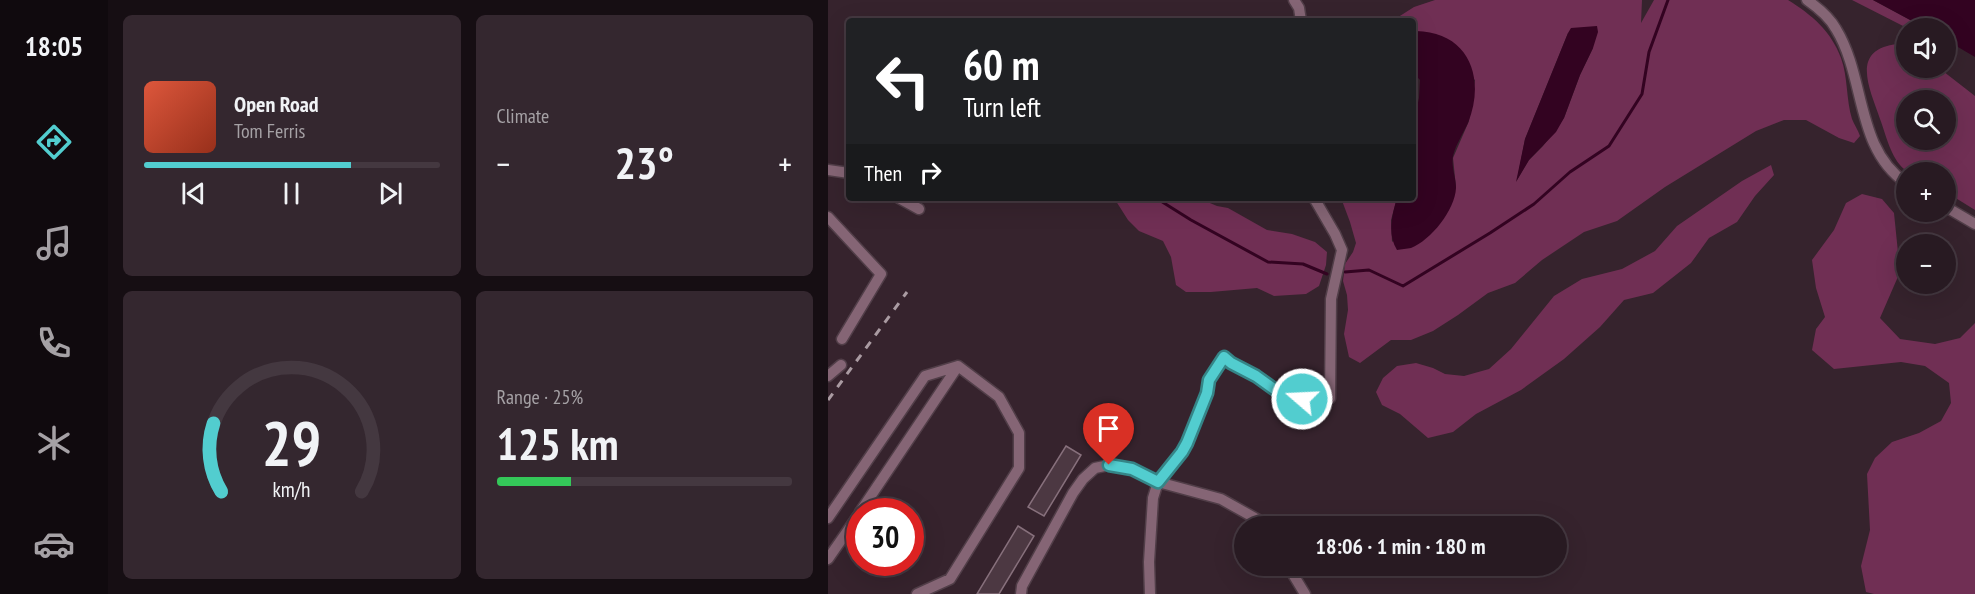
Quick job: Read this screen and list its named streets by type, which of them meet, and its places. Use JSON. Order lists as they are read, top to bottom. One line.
{"page":{"tabs":"18:05","tile":["Climate",["Range · 25%","125 km"]],"map_buttons":["+","−"],"turn":["60 m","Turn left"],"song":["Open Road","Tom Ferris"],"heat":["−","23°","+"],"then":"Then","limit":"30","trip":"18:06 · 1 min · 180 m","gauge":["29","km/h"]}}
